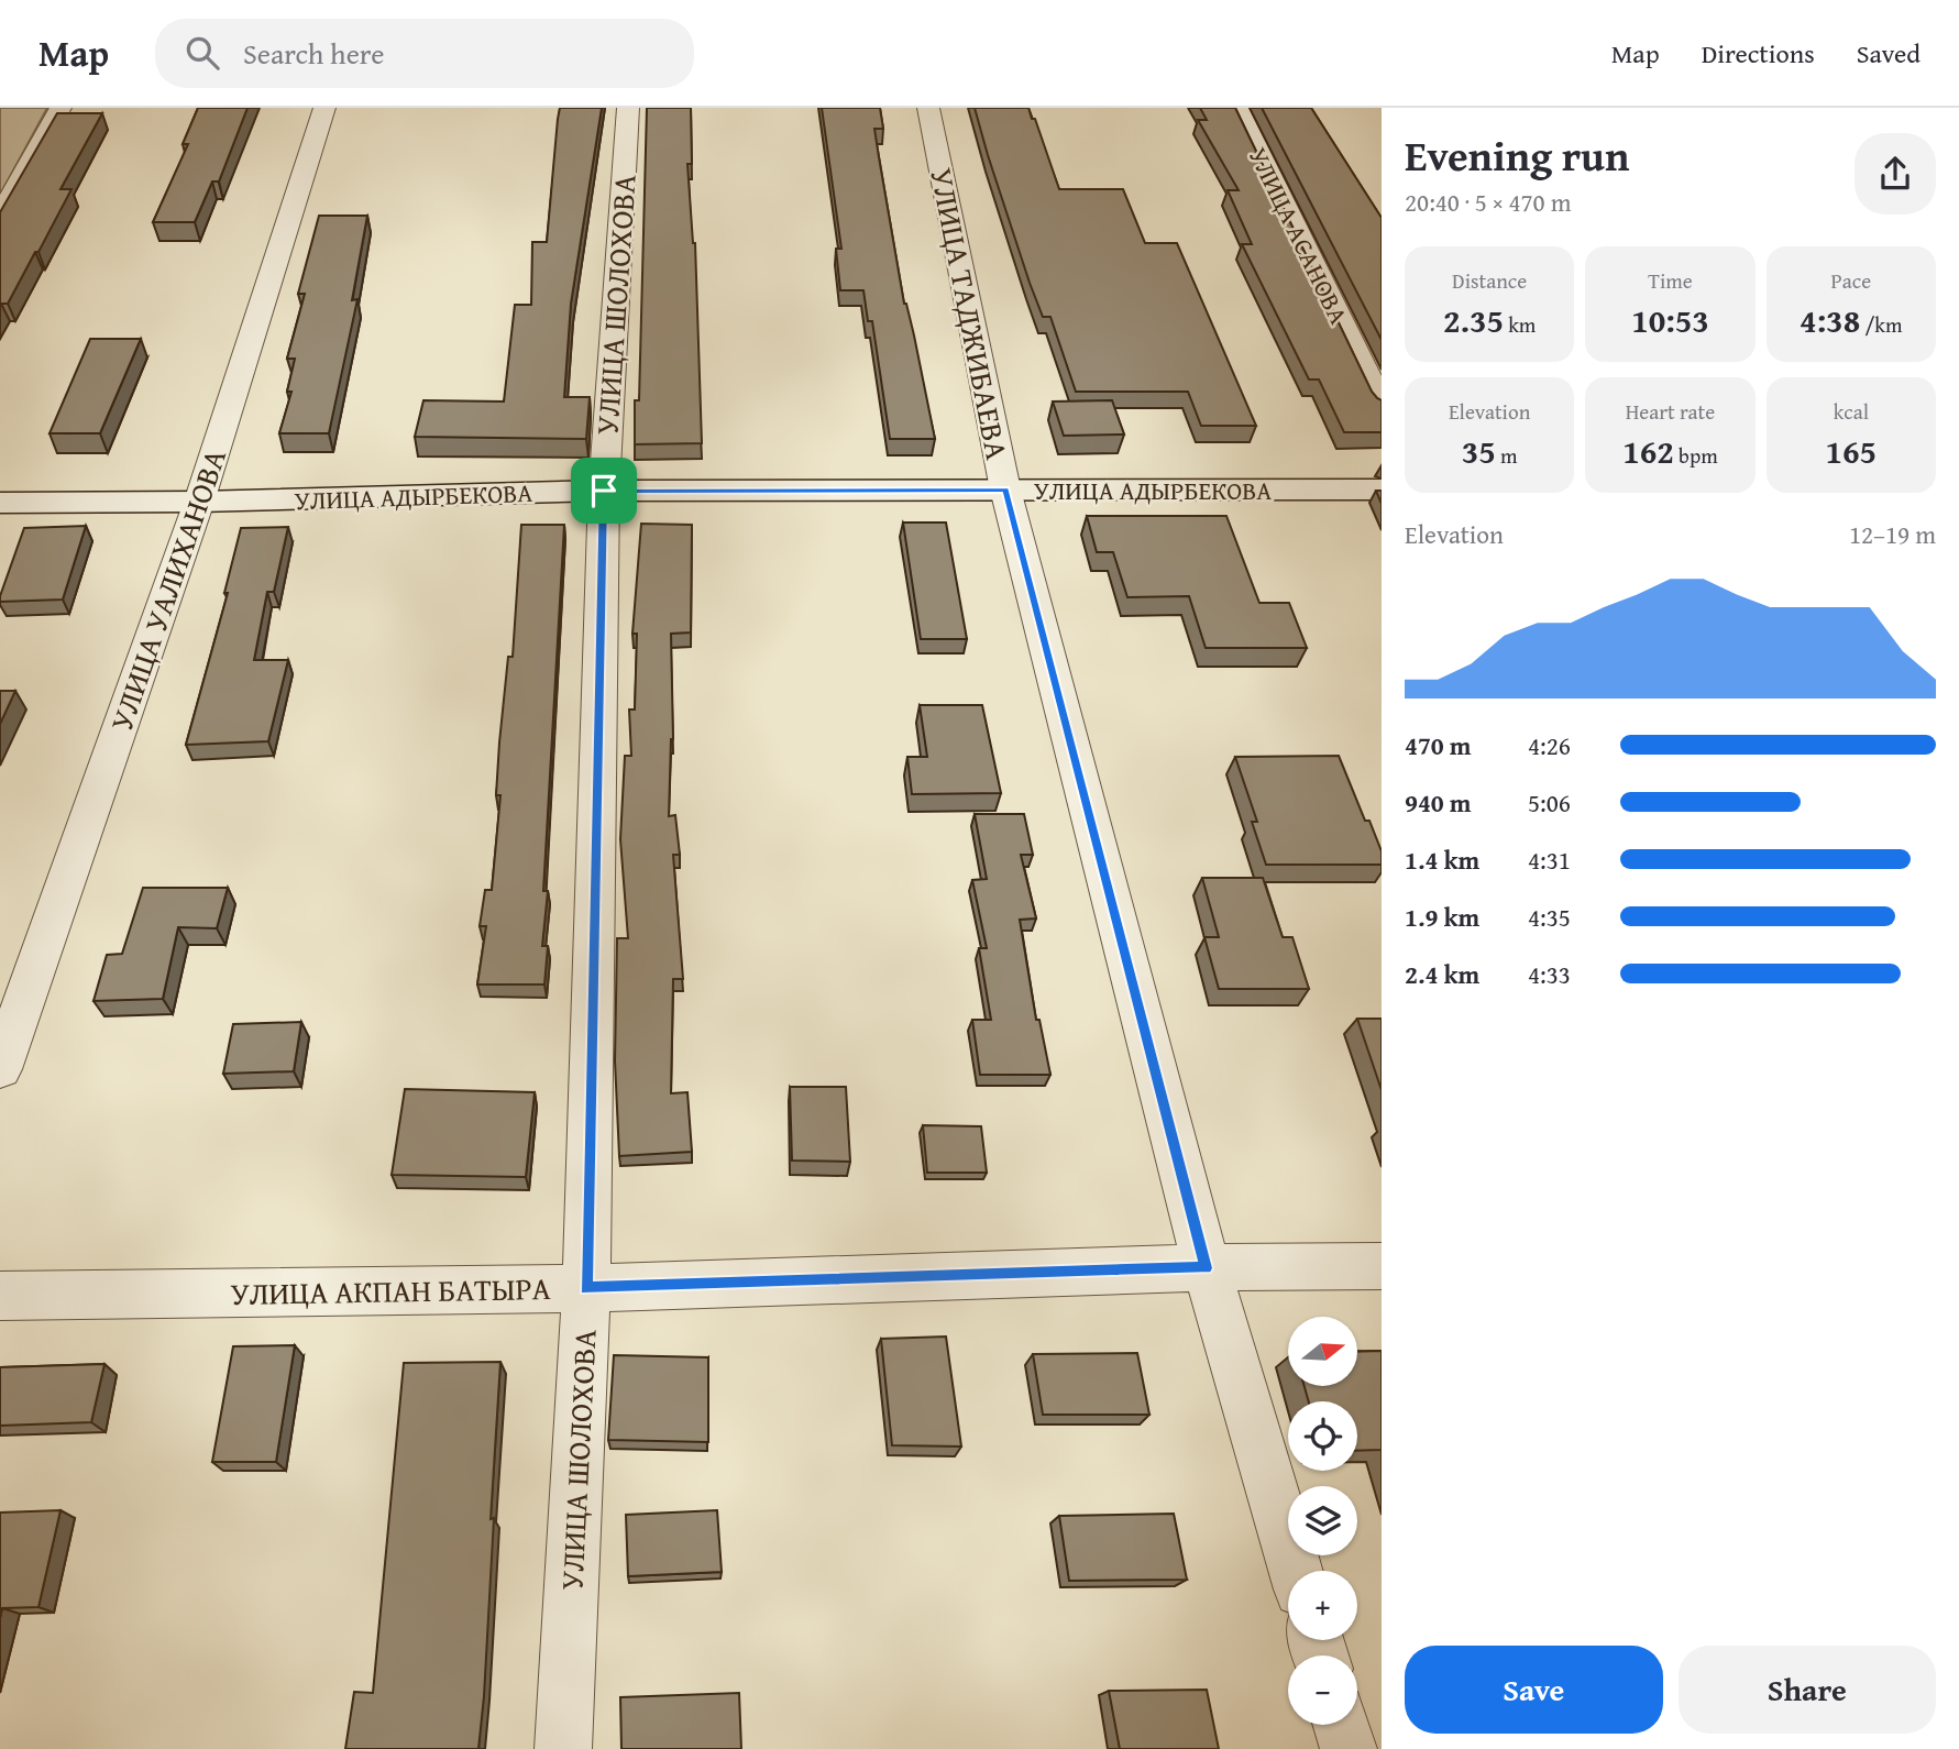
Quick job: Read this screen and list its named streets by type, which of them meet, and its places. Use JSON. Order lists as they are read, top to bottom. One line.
{"streets":{"main road":["УЛИЦА АДЫРБЕКОВА"],"street":["УЛИЦА АСАНОВА","УЛИЦА ШОЛОХОВА","УЛИЦА ТАДЖИБАЕВА","УЛИЦА УАЛИХАНОВА","УЛИЦА АКПАН БАТЫРА"]},"crossings":[["УЛИЦА ШОЛОХОВА","УЛИЦА АДЫРБЕКОВА"],["УЛИЦА ШОЛОХОВА","УЛИЦА АКПАН БАТЫРА"],["УЛИЦА ТАДЖИБАЕВА","УЛИЦА АДЫРБЕКОВА"],["УЛИЦА ТАДЖИБАЕВА","УЛИЦА АКПАН БАТЫРА"],["УЛИЦА АДЫРБЕКОВА","УЛИЦА УАЛИХАНОВА"]],"north":"right","page":{"header":"Map","search":"Search here","nav":["Map","Directions","Saved"],"heading":["Evening run","20:40 · 5 × 470 m"],"stats":[["Distance","2.35 km"],["Time","10:53"],["Pace","4:38 /km"],["Elevation","35 m"],["Heart rate","162 bpm"],["kcal","165"]],"chart":["Elevation","12–19 m"],"list":[{"name":"470 m","note":"4:26"},{"name":"940 m","note":"5:06"},{"name":"1.4 km","note":"4:31"},{"name":"1.9 km","note":"4:35"},{"name":"2.4 km","note":"4:33"}],"map_buttons":["+","−"],"buttons":["Save","Share"]}}
